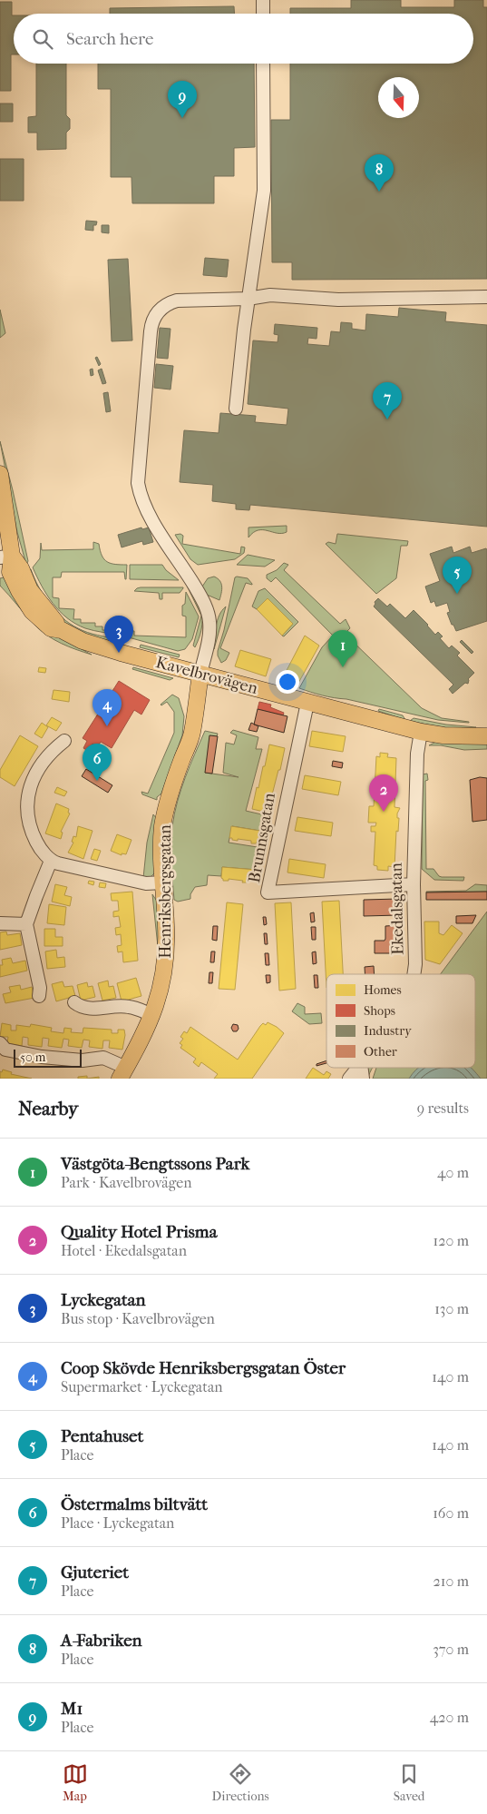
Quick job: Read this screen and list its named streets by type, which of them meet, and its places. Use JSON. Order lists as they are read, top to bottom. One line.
{"streets":{"main road":["Kavelbrovägen","Henriksbergsgatan"],"street":["Brunnsgatan","Ekedalsgatan"]},"crossings":[["Kavelbrovägen","Brunnsgatan"],["Kavelbrovägen","Henriksbergsgatan"],["Kavelbrovägen","Ekedalsgatan"],["Brunnsgatan","Ekedalsgatan"]],"legend":["Homes","Shops","Industry","Other"],"scale_bar":"50 m","north":"bottom","page":{"search":"Search here","pins":["9","8","7","5","3","1","4","6","2"],"scale":"50 m","heading":["Nearby","9 results"],"list":[{"mark":"1","name":"Västgöta-Bengtssons Park","note":"Park · Kavelbrovägen","value":"40 m"},{"mark":"2","name":"Quality Hotel Prisma","note":"Hotel · Ekedalsgatan","value":"120 m"},{"mark":"3","name":"Lyckegatan","note":"Bus stop · Kavelbrovägen","value":"130 m"},{"mark":"4","name":"Coop Skövde Henriksbergsgatan Öster","note":"Supermarket · Lyckegatan","value":"140 m"},{"mark":"5","name":"Pentahuset","note":"Place","value":"140 m"},{"mark":"6","name":"Östermalms biltvätt","note":"Place · Lyckegatan","value":"160 m"},{"mark":"7","name":"Gjuteriet","note":"Place","value":"210 m"},{"mark":"8","name":"A-Fabriken","note":"Place","value":"370 m"},{"mark":"9","name":"M1","note":"Place","value":"420 m"}],"nav":["Map","Directions","Saved"]}}
